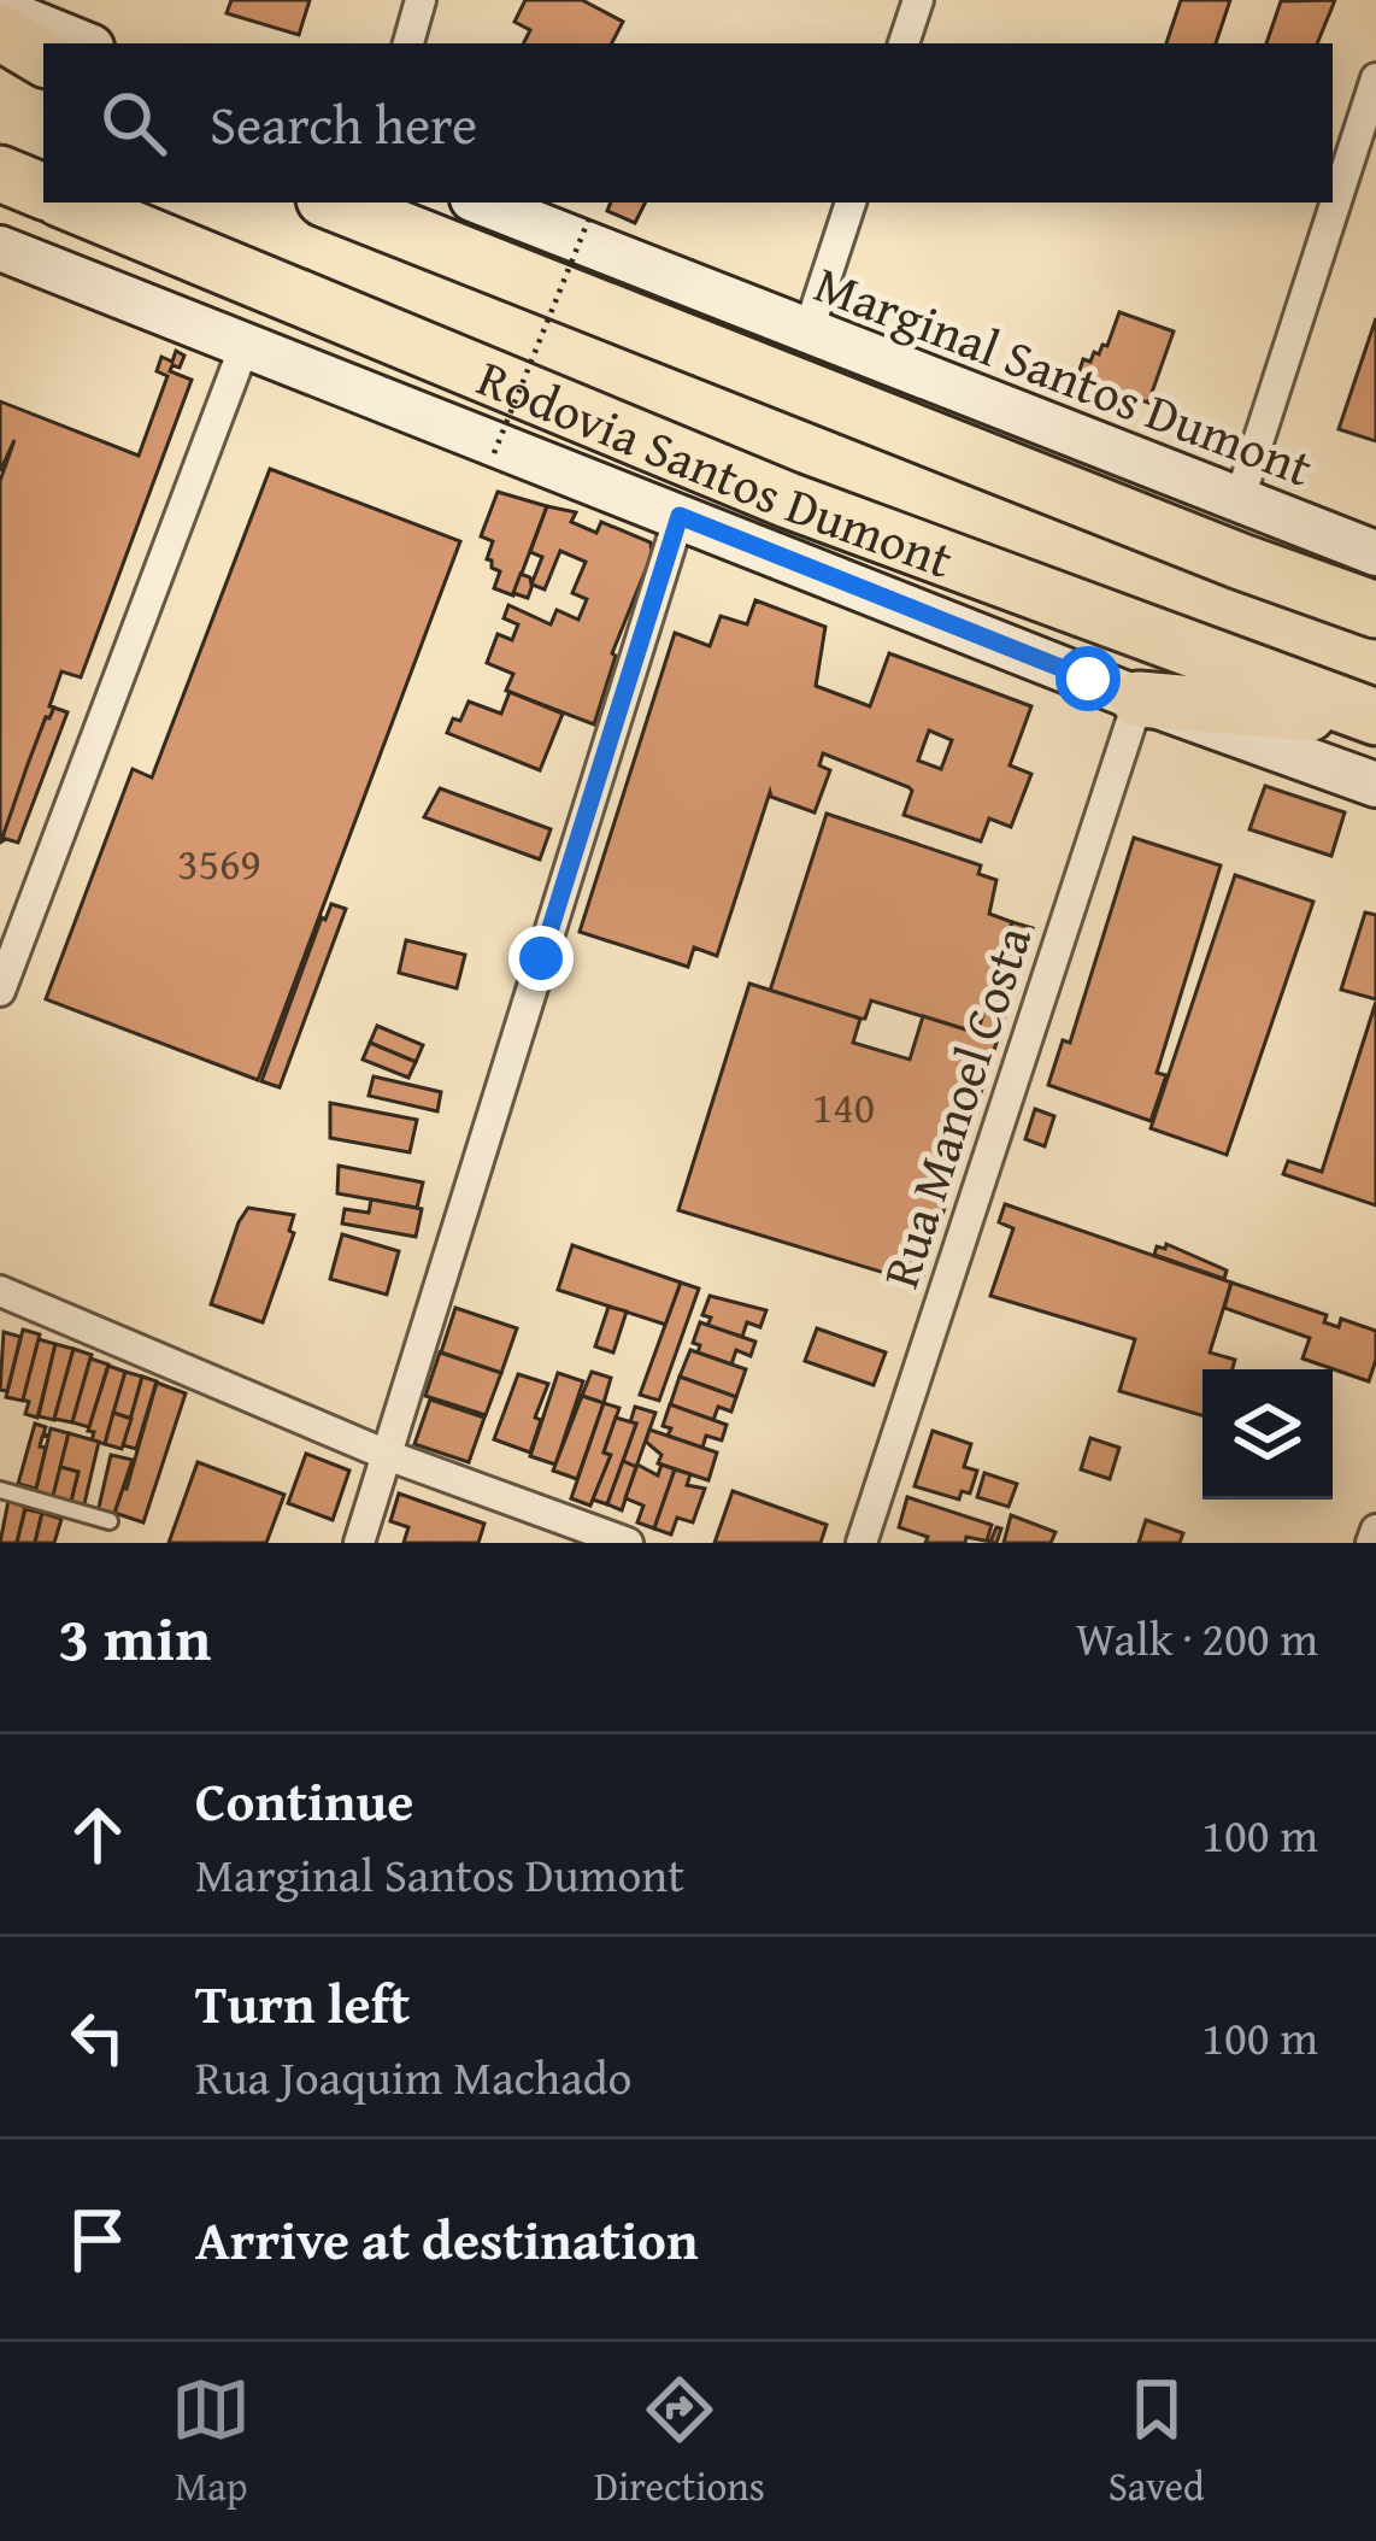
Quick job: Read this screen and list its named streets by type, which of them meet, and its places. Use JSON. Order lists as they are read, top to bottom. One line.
{"streets":{"highway":["Rodovia Santos Dumont"],"main road":["Marginal Santos Dumont"],"street":["Rua Manoel Costa"]},"house_numbers":["3569","140"],"page":{"search":"Search here","heading":["3 min","Walk · 200 m"],"list":[["Continue","Marginal Santos Dumont","100 m"],["Turn left","Rua Joaquim Machado","100 m"],"Arrive at destination"],"nav":["Map","Directions","Saved"]}}
